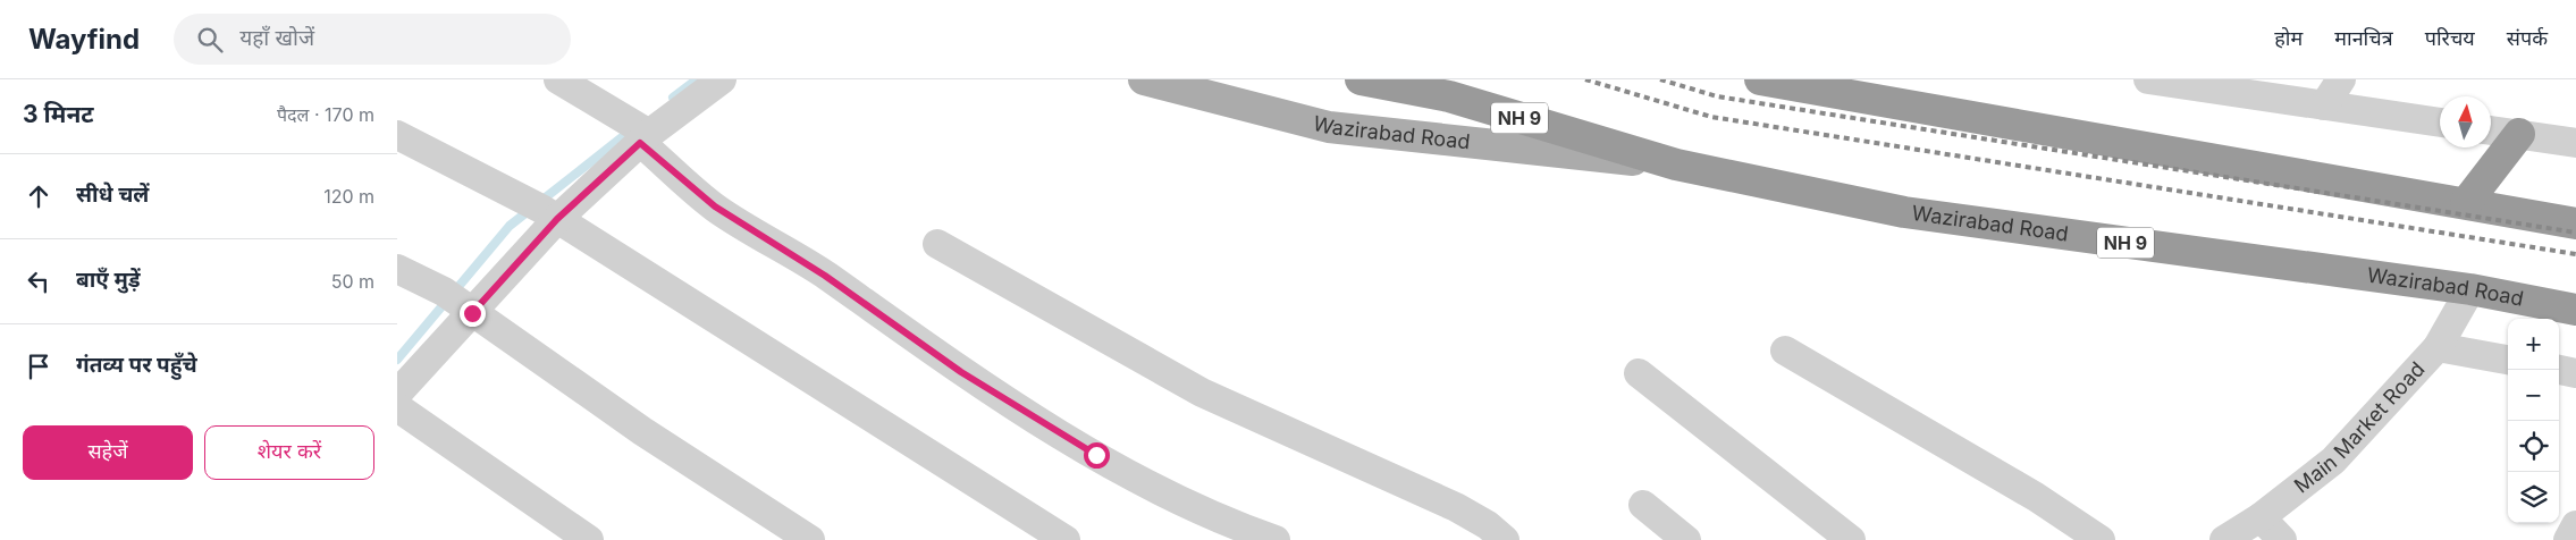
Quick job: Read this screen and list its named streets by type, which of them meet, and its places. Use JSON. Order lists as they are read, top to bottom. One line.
{"streets":{"highway":["NH 9","Wazirabad Road"],"street":["Main Market Road"]},"crossings":[["Wazirabad Road","Main Market Road"]],"north":"top","page":{"header":"Wayfind","search":"यहाँ खोजें","nav":["होम","मानचित्र","परिचय","संपर्क"],"heading":["3 मिनट","पैदल · 170 m"],"list":[["सीधे चलें","120 m"],["बाएँ मुड़ें","50 m"],"गंतव्य पर पहुँचे"],"map_buttons":["+","−"],"buttons":["सहेजें","शेयर करें"]}}
